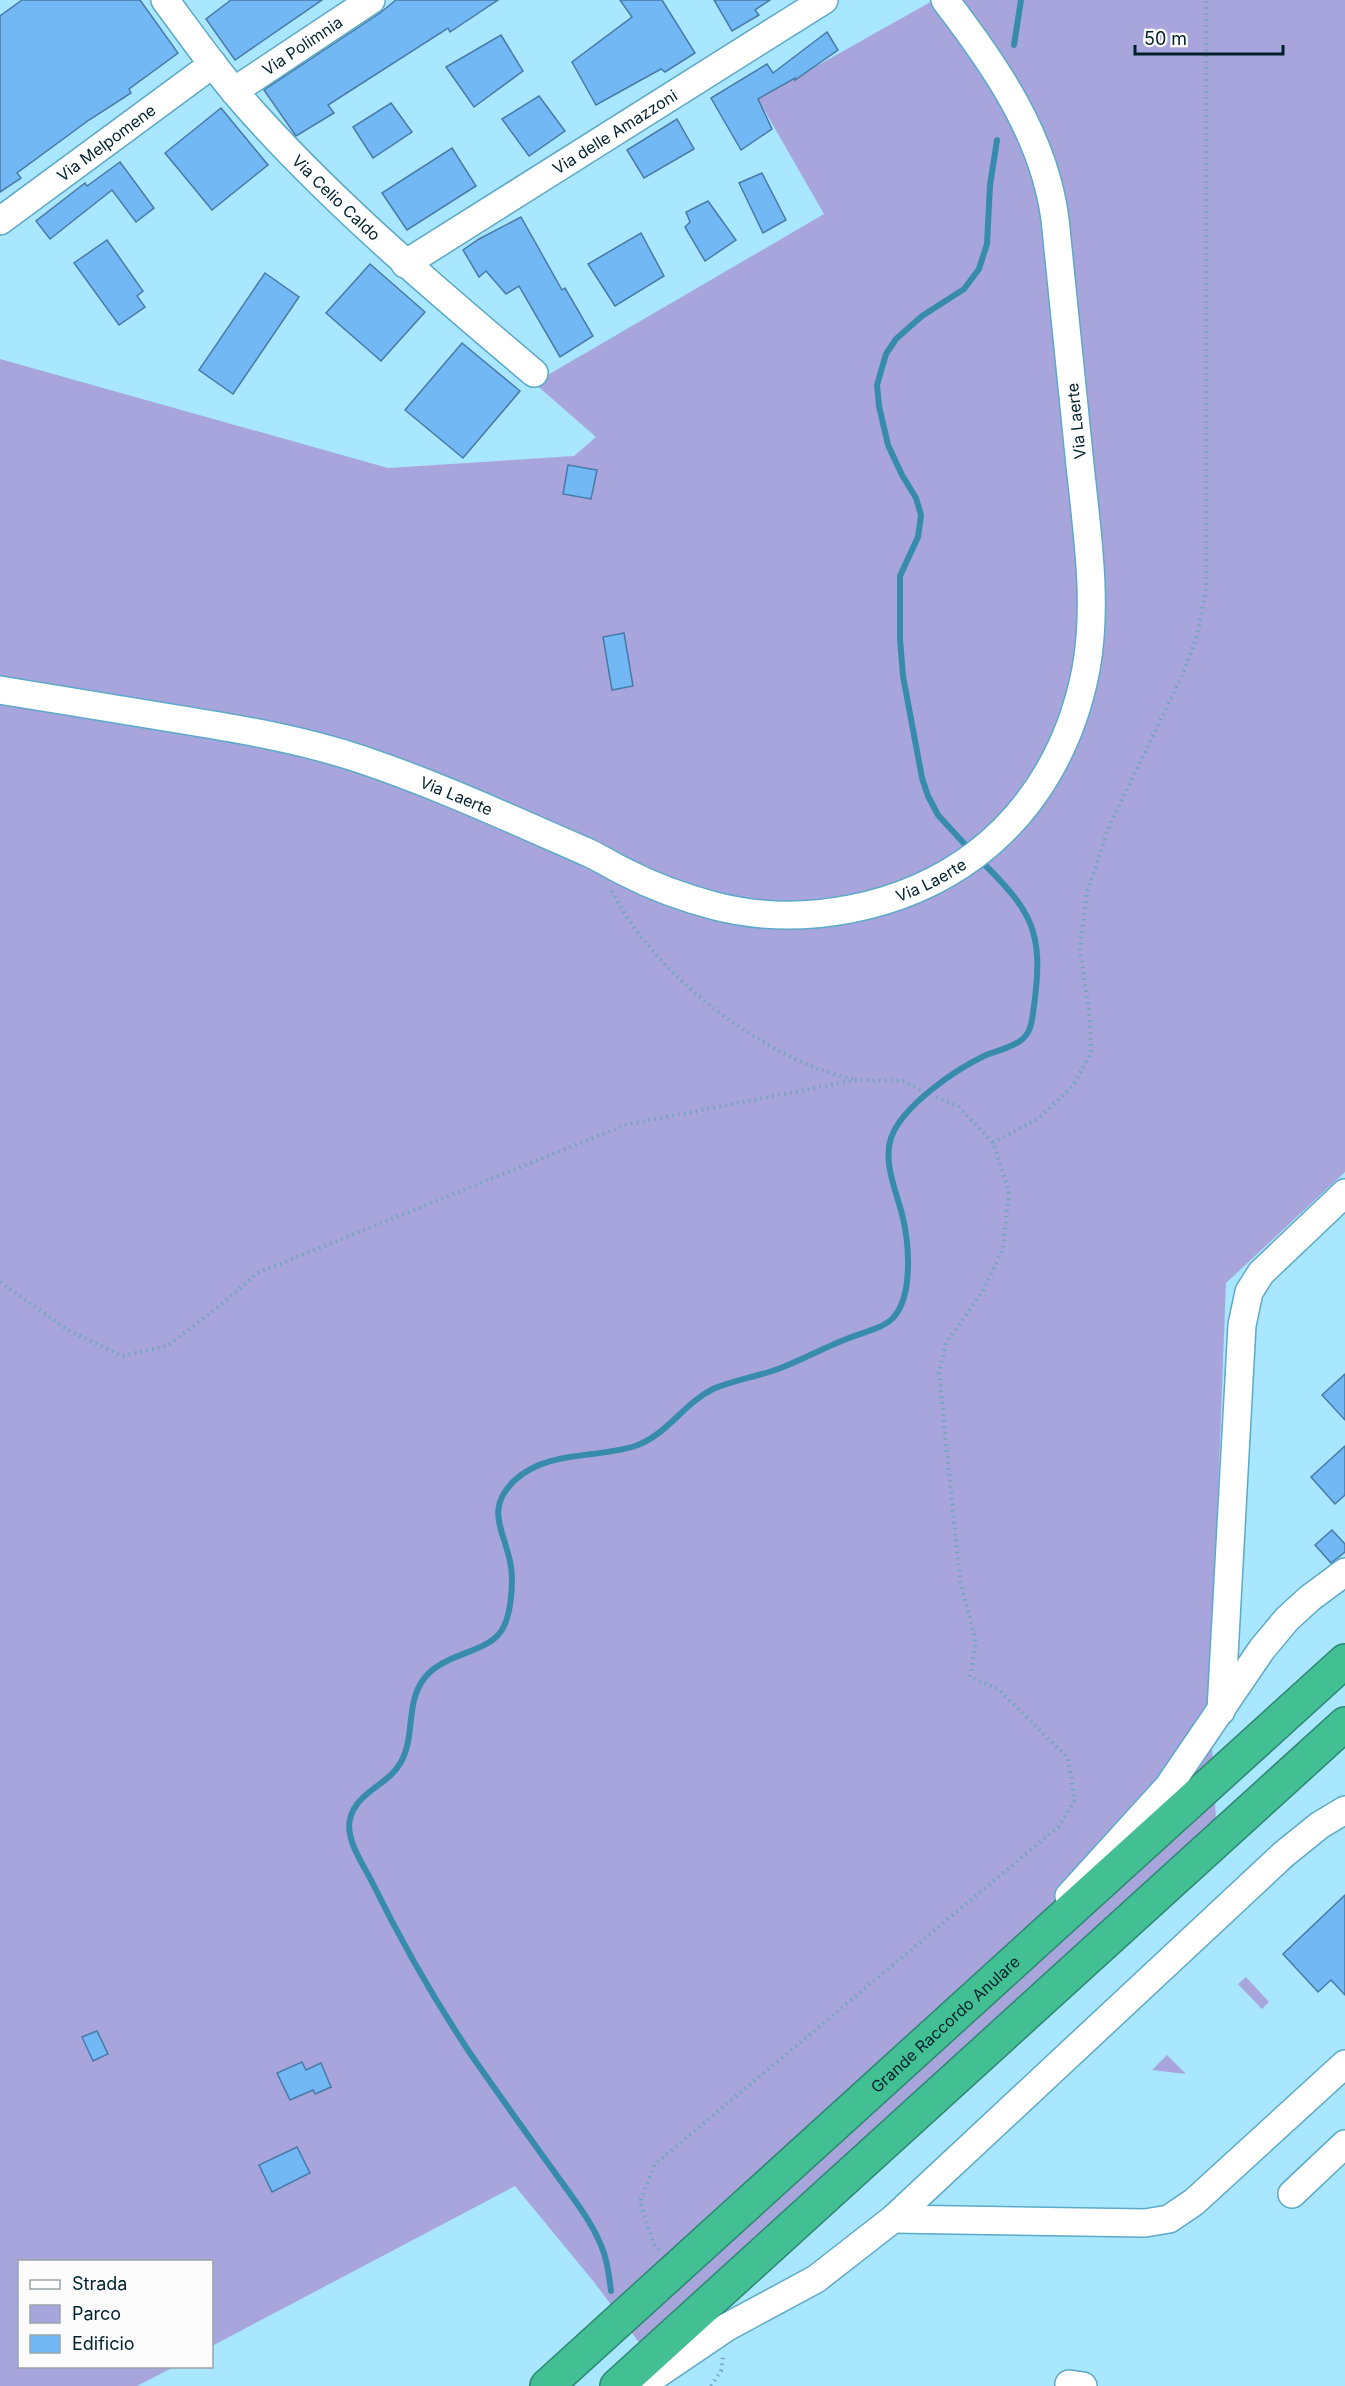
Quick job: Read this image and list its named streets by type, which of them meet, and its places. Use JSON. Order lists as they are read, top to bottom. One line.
{"streets":{"highway":["Grande Raccordo Anulare"],"street":["Via Polimnia","Via delle Amazzoni","Via Melpomene","Via Celio Caldo","Via Laerte"]},"crossings":[["Via Polimnia","Via Celio Caldo"],["Via delle Amazzoni","Via Celio Caldo"],["Via Melpomene","Via Celio Caldo"]],"legend":["Strada","Parco","Edificio"],"scale_bar":"50 m"}
